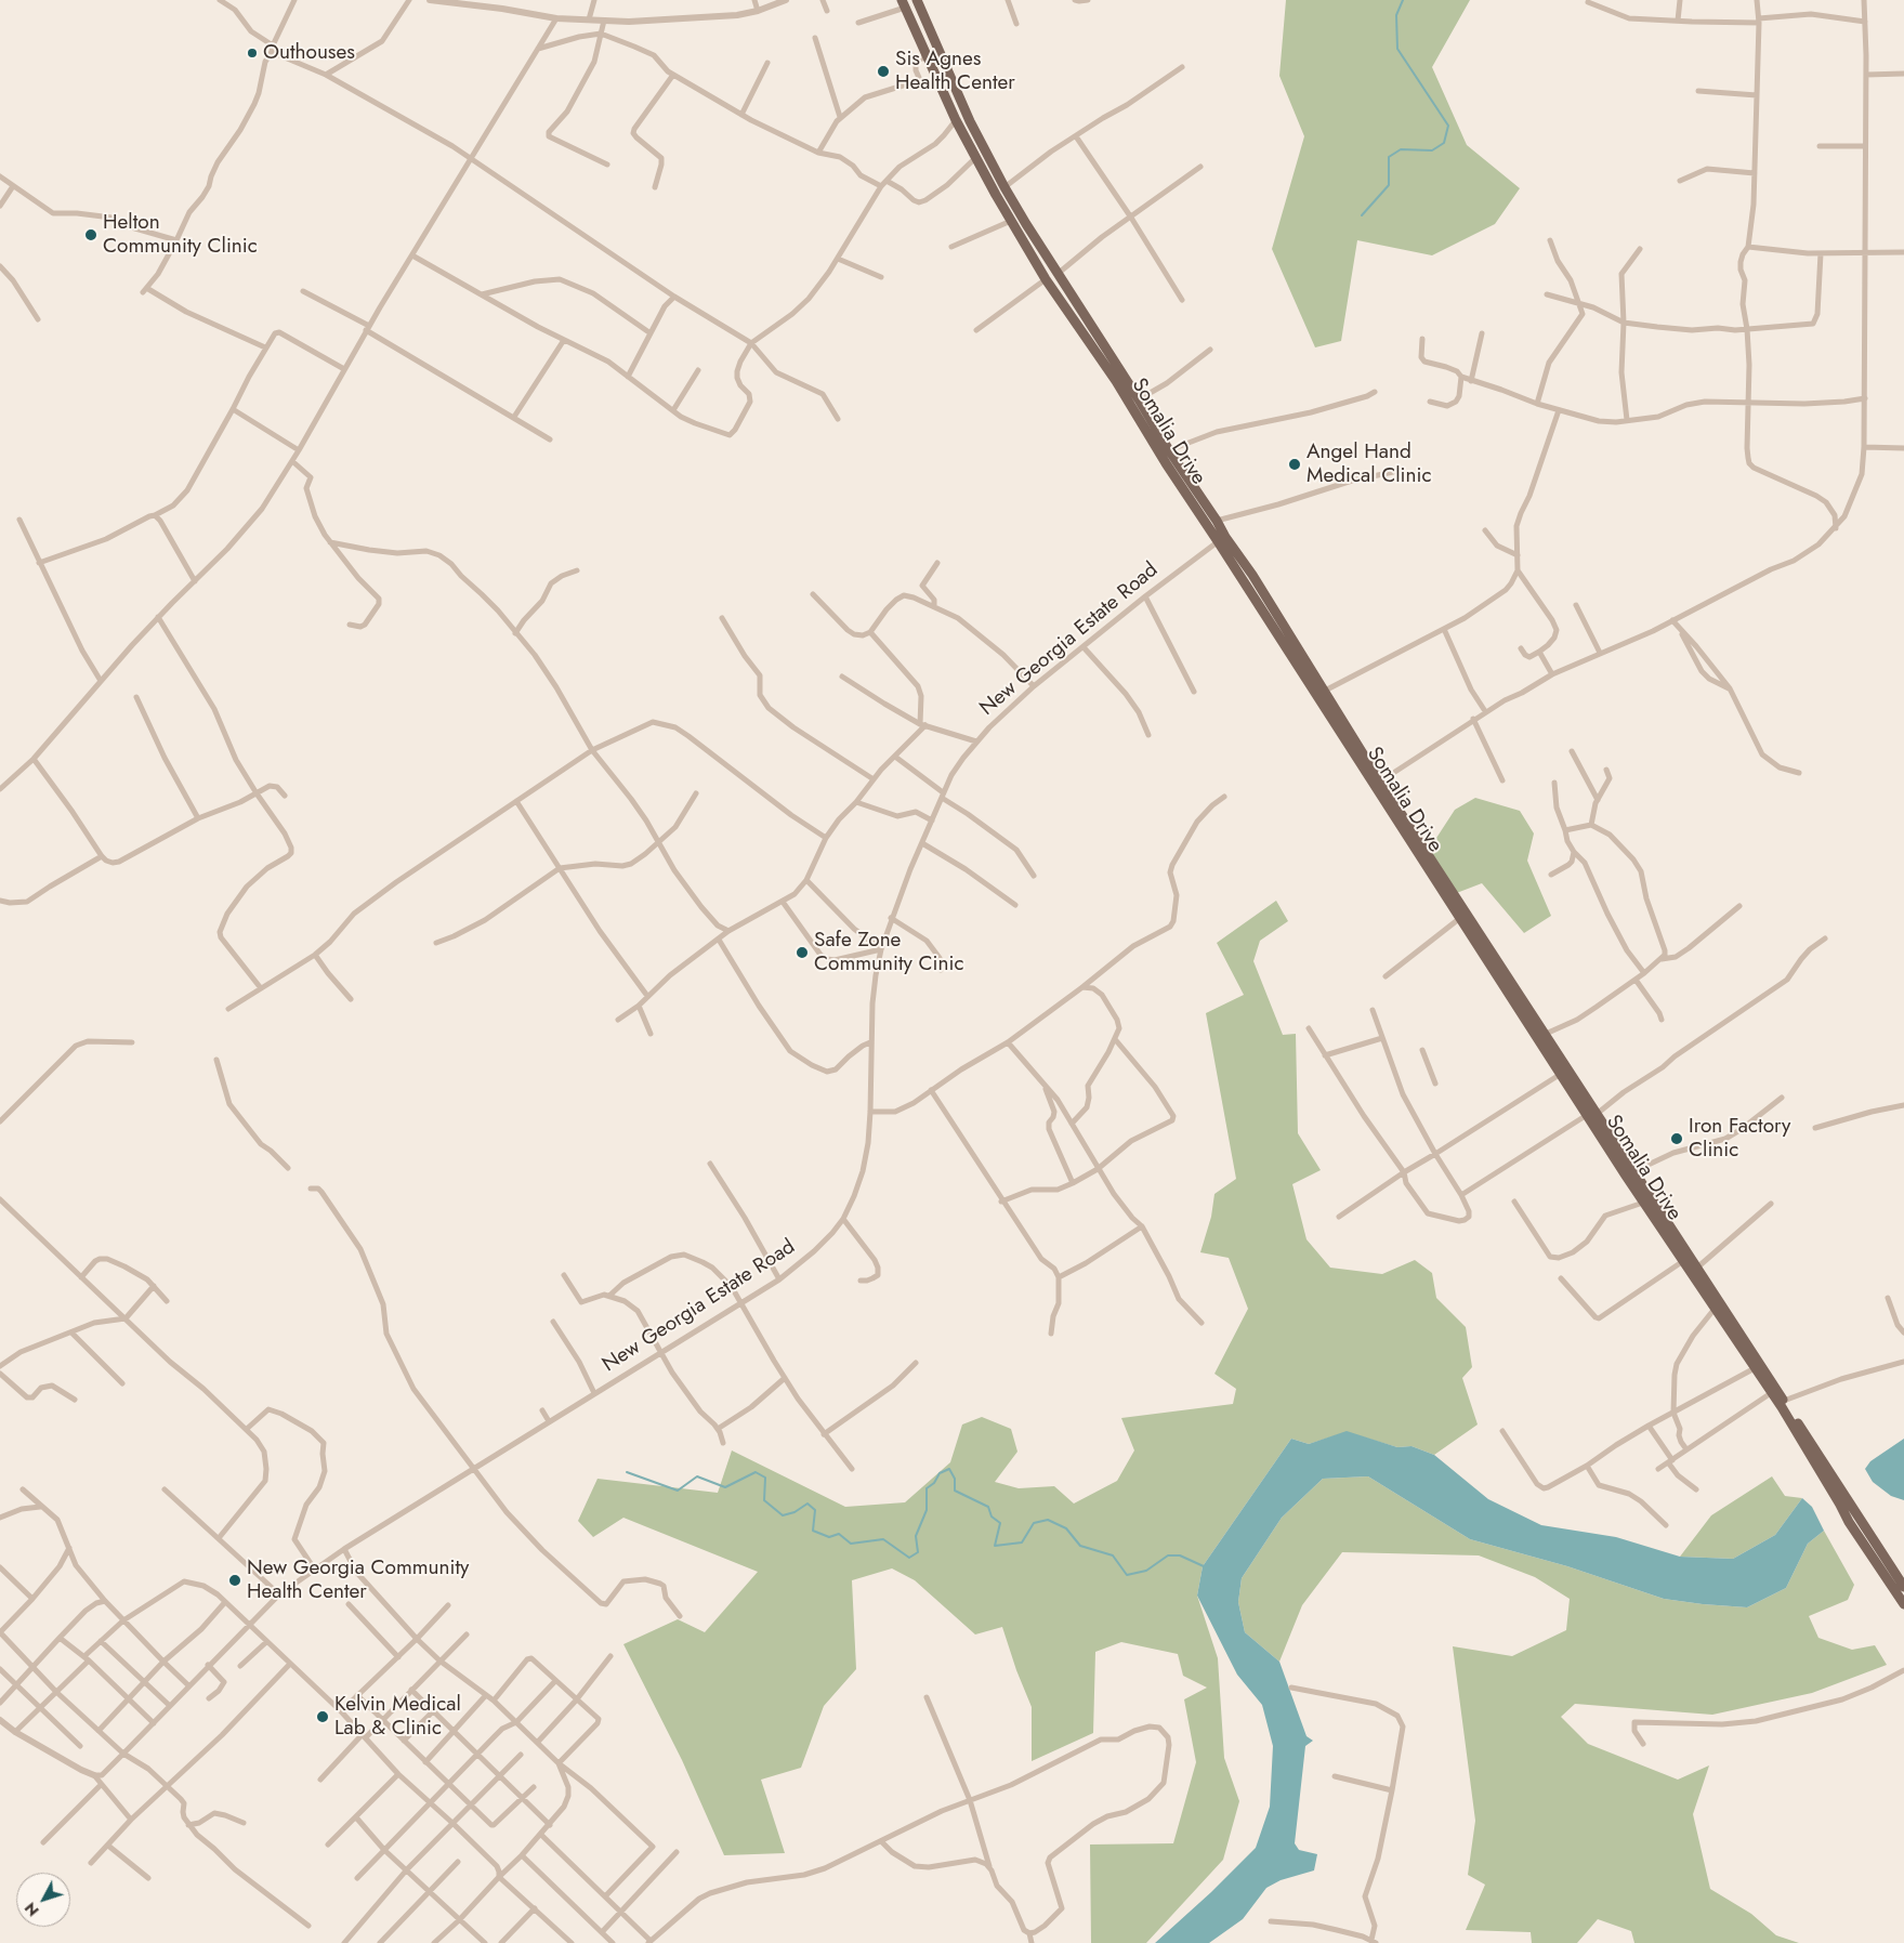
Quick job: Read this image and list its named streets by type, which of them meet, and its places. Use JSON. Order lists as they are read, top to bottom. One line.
{"streets":{"main road":["Somalia Drive"],"street":["New Georgia Estate Road"]},"crossings":[["Somalia Drive","New Georgia Estate Road"]],"places":["Outhouses","Sis Agnes Health Center","Helton Community Clinic","Angel Hand Medical Clinic","Safe Zone Community Cinic","Iron Factory Clinic","New Georgia Community Health Center","Kelvin Medical Lab & Clinic"],"north":"bottom left"}
